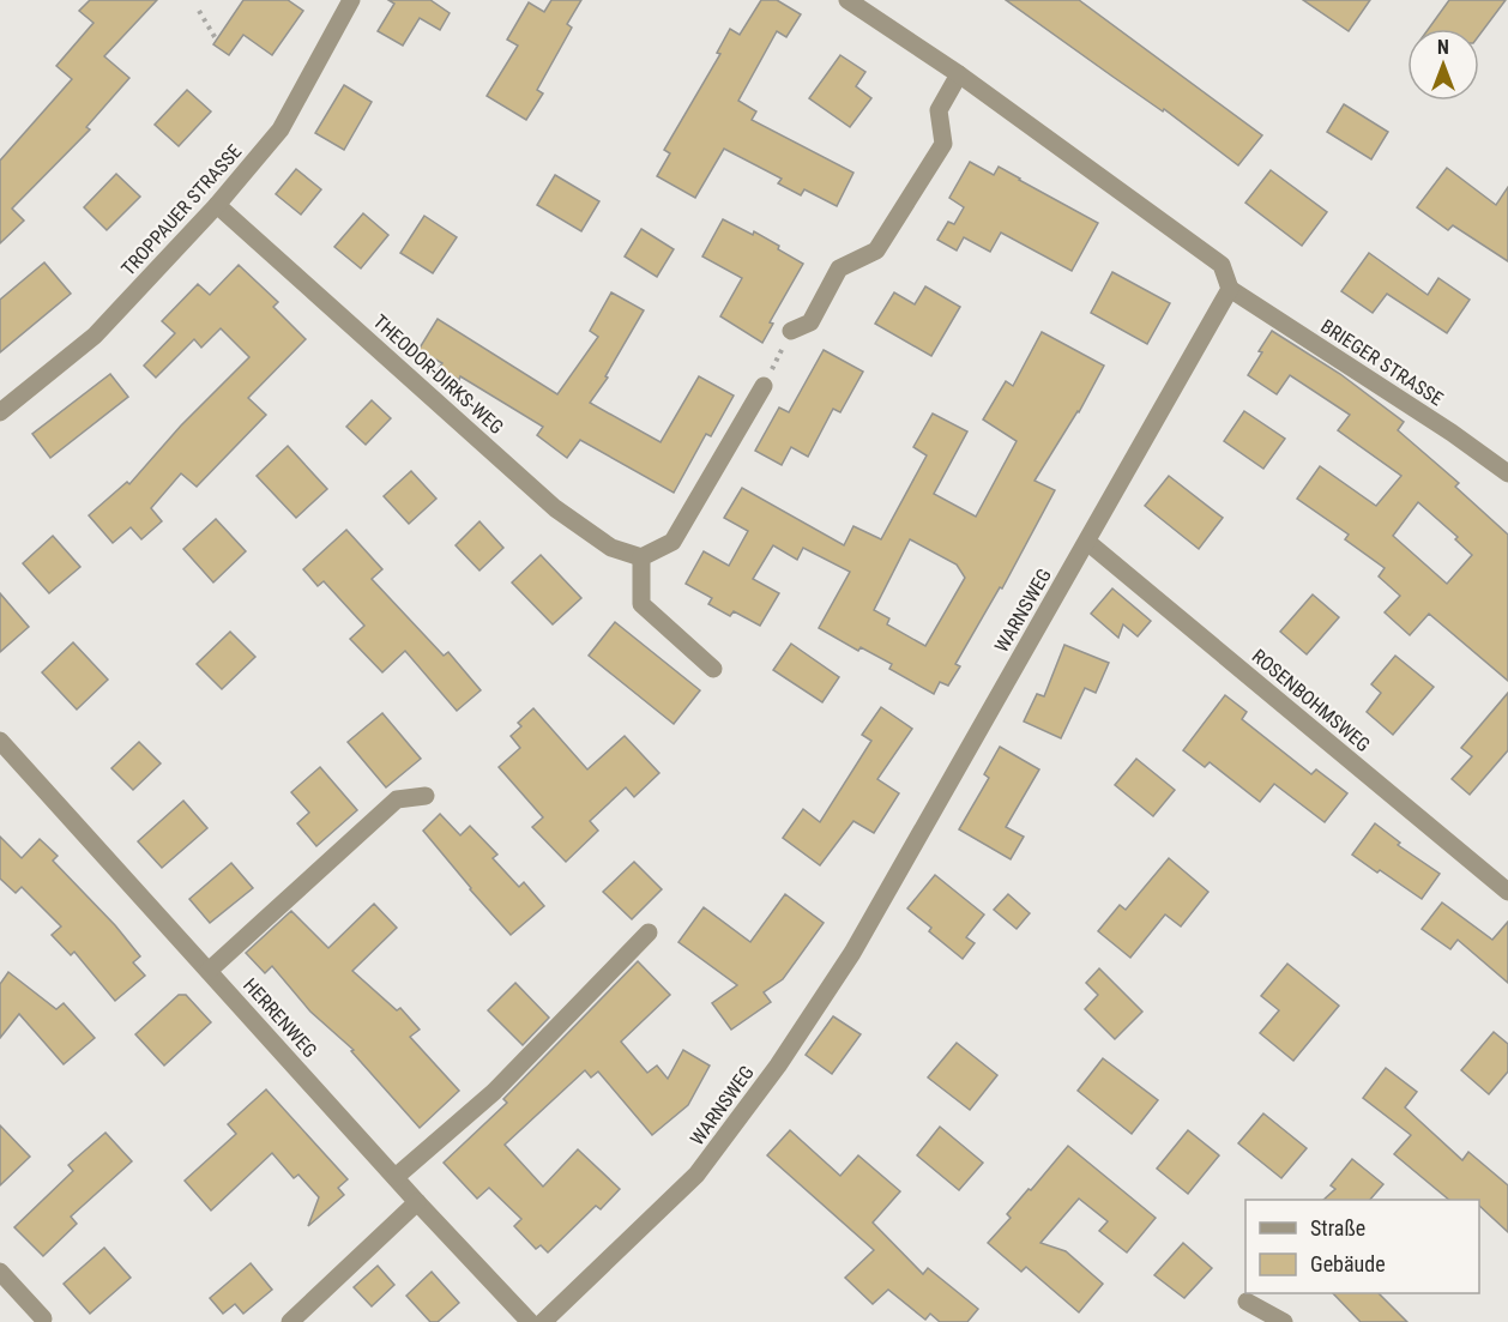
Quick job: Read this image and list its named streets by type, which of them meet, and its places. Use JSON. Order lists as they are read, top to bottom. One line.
{"streets":{"street":["TROPPAUER STRASSE","BRIEGER STRASSE","THEODOR-DIRKS-WEG","WARNSWEG","ROSENBOHMSWEG","HERRENWEG"]},"crossings":[["TROPPAUER STRASSE","THEODOR-DIRKS-WEG"],["BRIEGER STRASSE","WARNSWEG"],["WARNSWEG","ROSENBOHMSWEG"]],"legend":["Straße","Gebäude"],"north":"top"}
